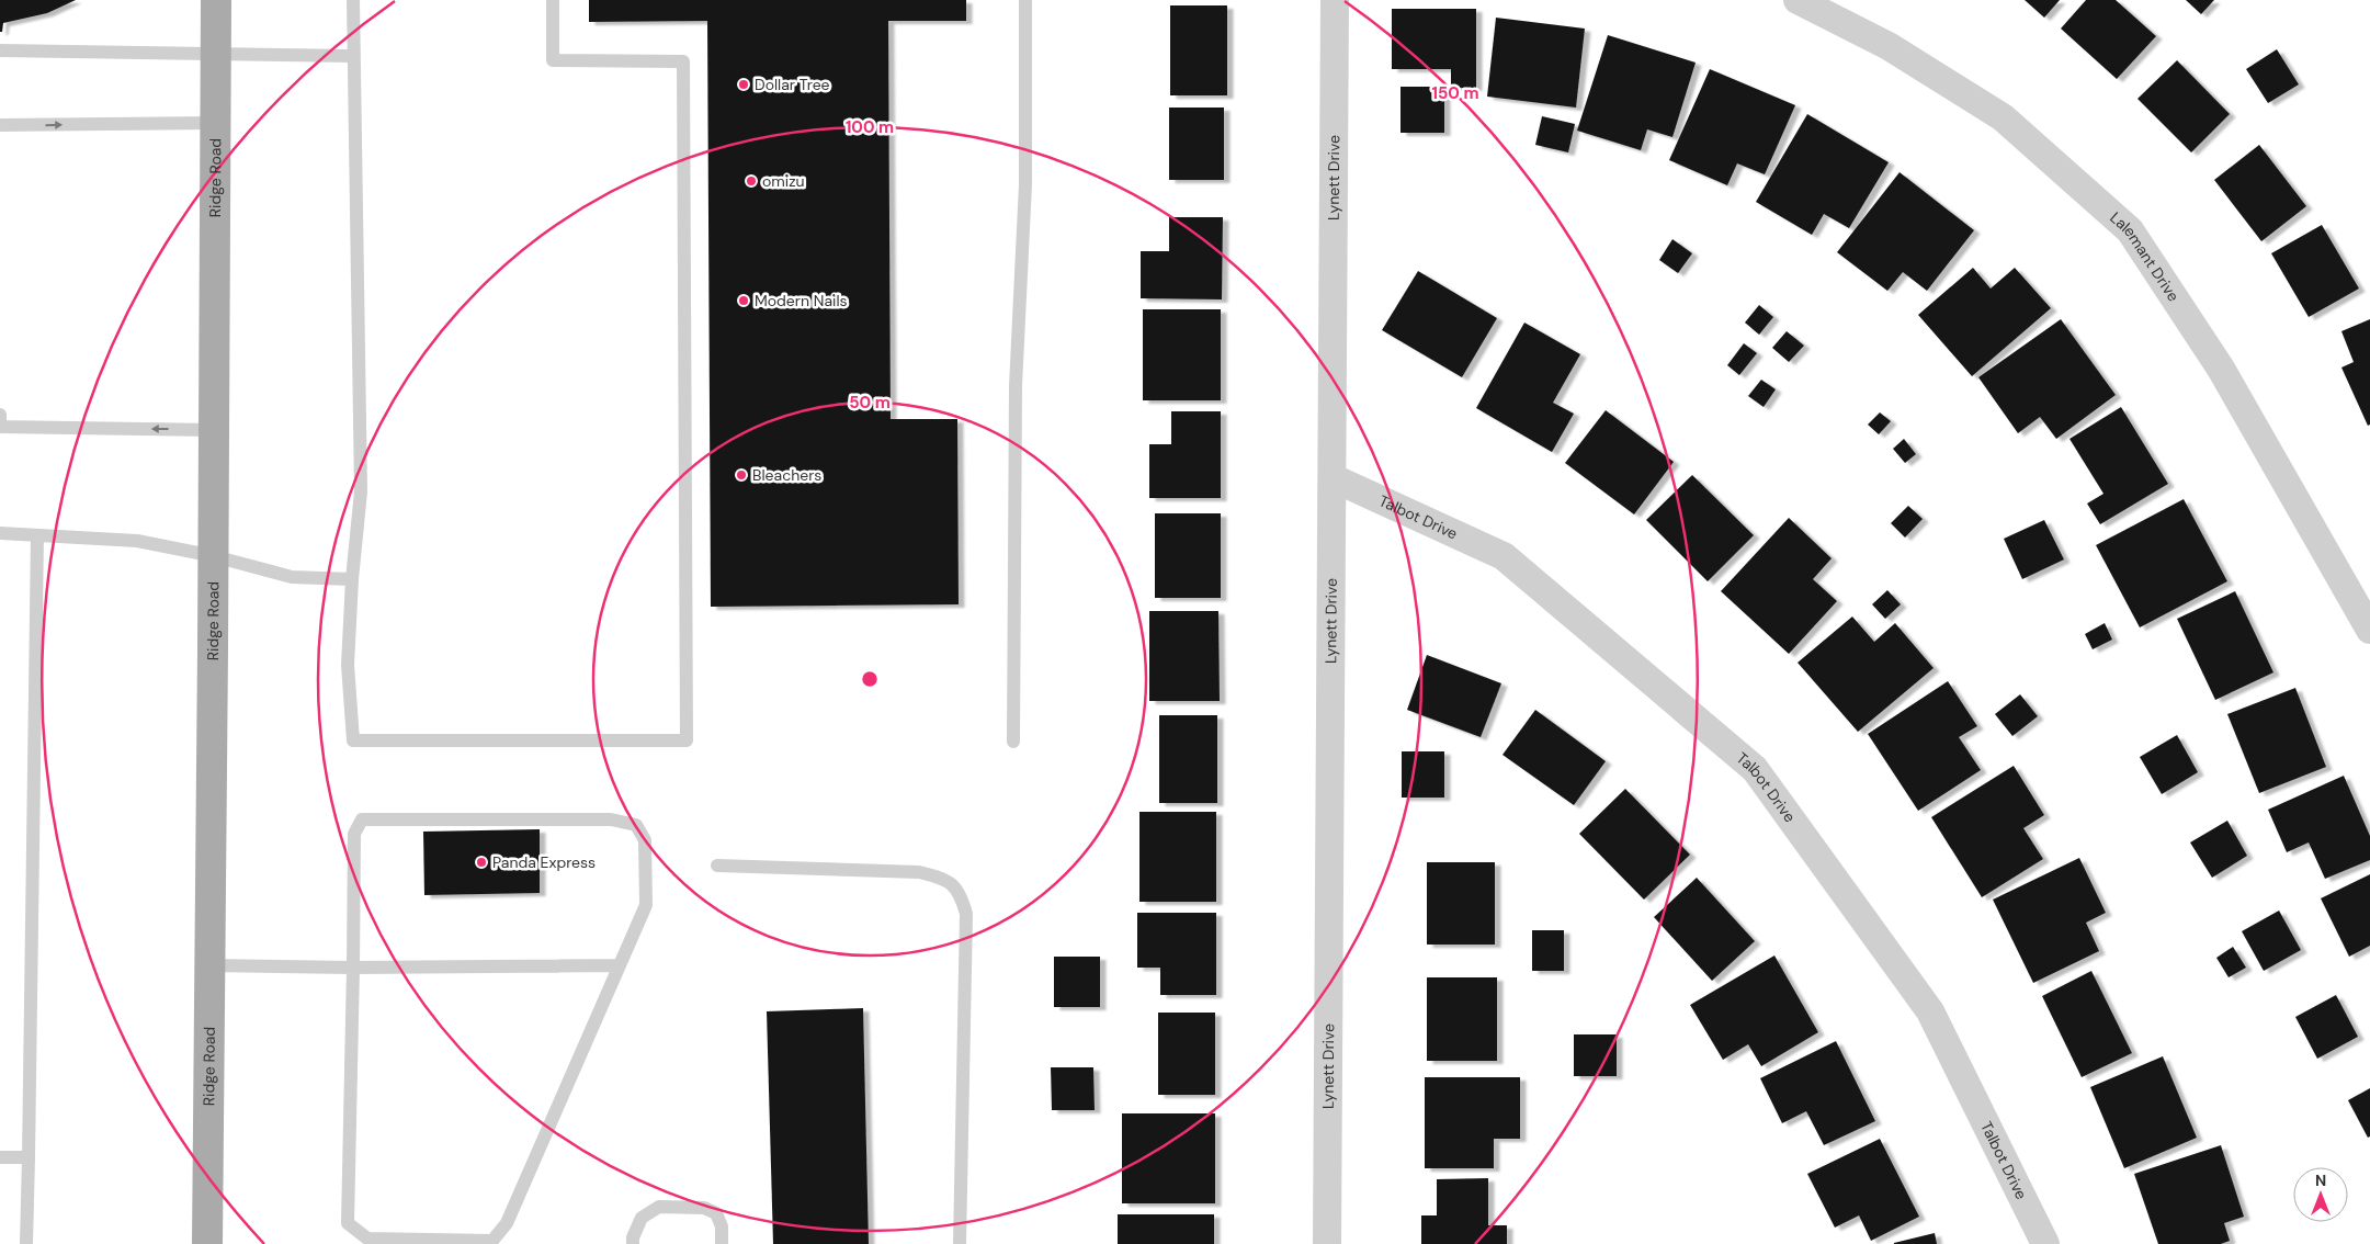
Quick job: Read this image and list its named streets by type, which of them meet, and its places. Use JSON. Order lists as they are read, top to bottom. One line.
{"streets":{"main road":["Ridge Road"],"street":["Lynett Drive","Lalemant Drive","Talbot Drive"]},"crossings":[["Lynett Drive","Talbot Drive"]],"places":["Dollar Tree","omizu","Modern Nails","Bleachers","Panda Express"],"north":"top","rings":["150 m","100 m","50 m"]}
